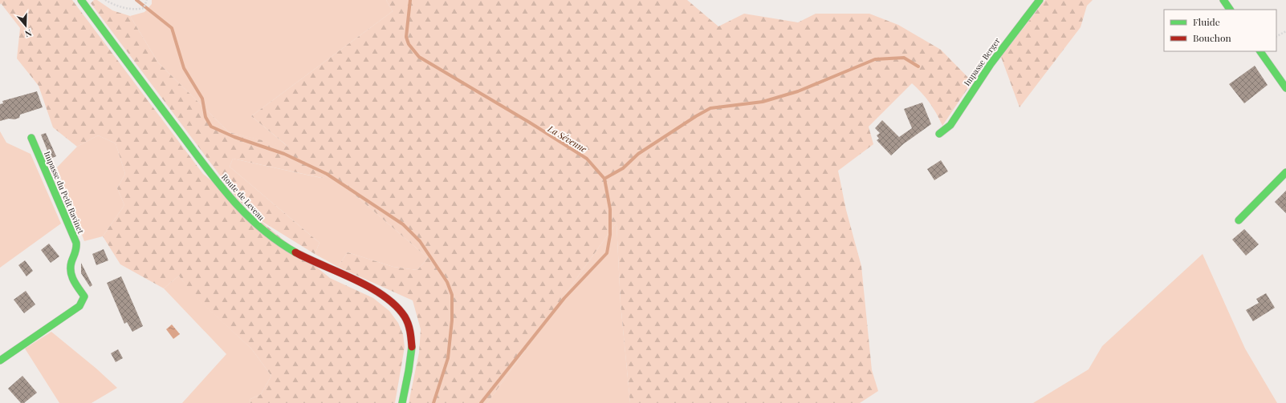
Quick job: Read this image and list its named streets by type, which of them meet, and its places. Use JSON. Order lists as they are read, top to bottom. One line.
{"streets":{"street":["Impasse Berger","Impasse du Petit Ravinet","Route de Leveau"]},"water":["La Sévenne"],"legend":["Fluide","Bouchon"],"north":"bottom"}
